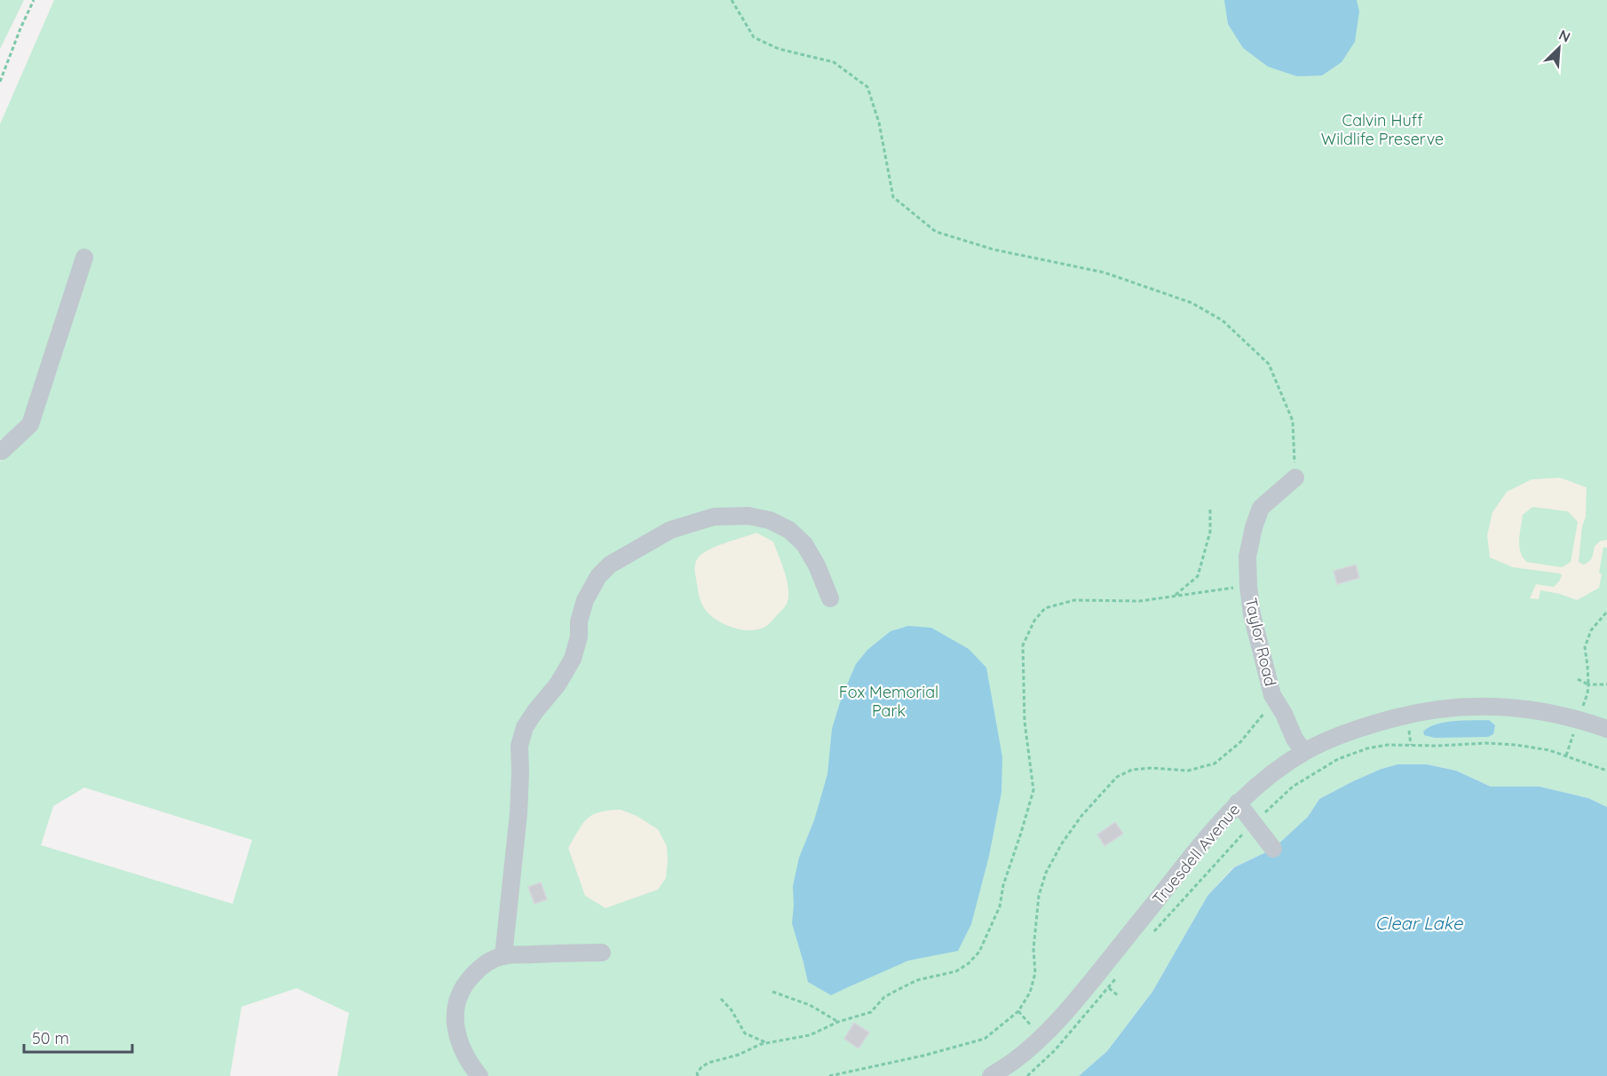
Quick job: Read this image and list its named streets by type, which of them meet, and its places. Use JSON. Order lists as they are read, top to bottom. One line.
{"streets":{"street":["Taylor Road","Truesdell Avenue"]},"crossings":[["Taylor Road","Truesdell Avenue"]],"water":["Clear Lake"],"parks":["Calvin Huff Wildlife Preserve","Fox Memorial Park"],"scale_bar":"50 m","north":"top right"}
